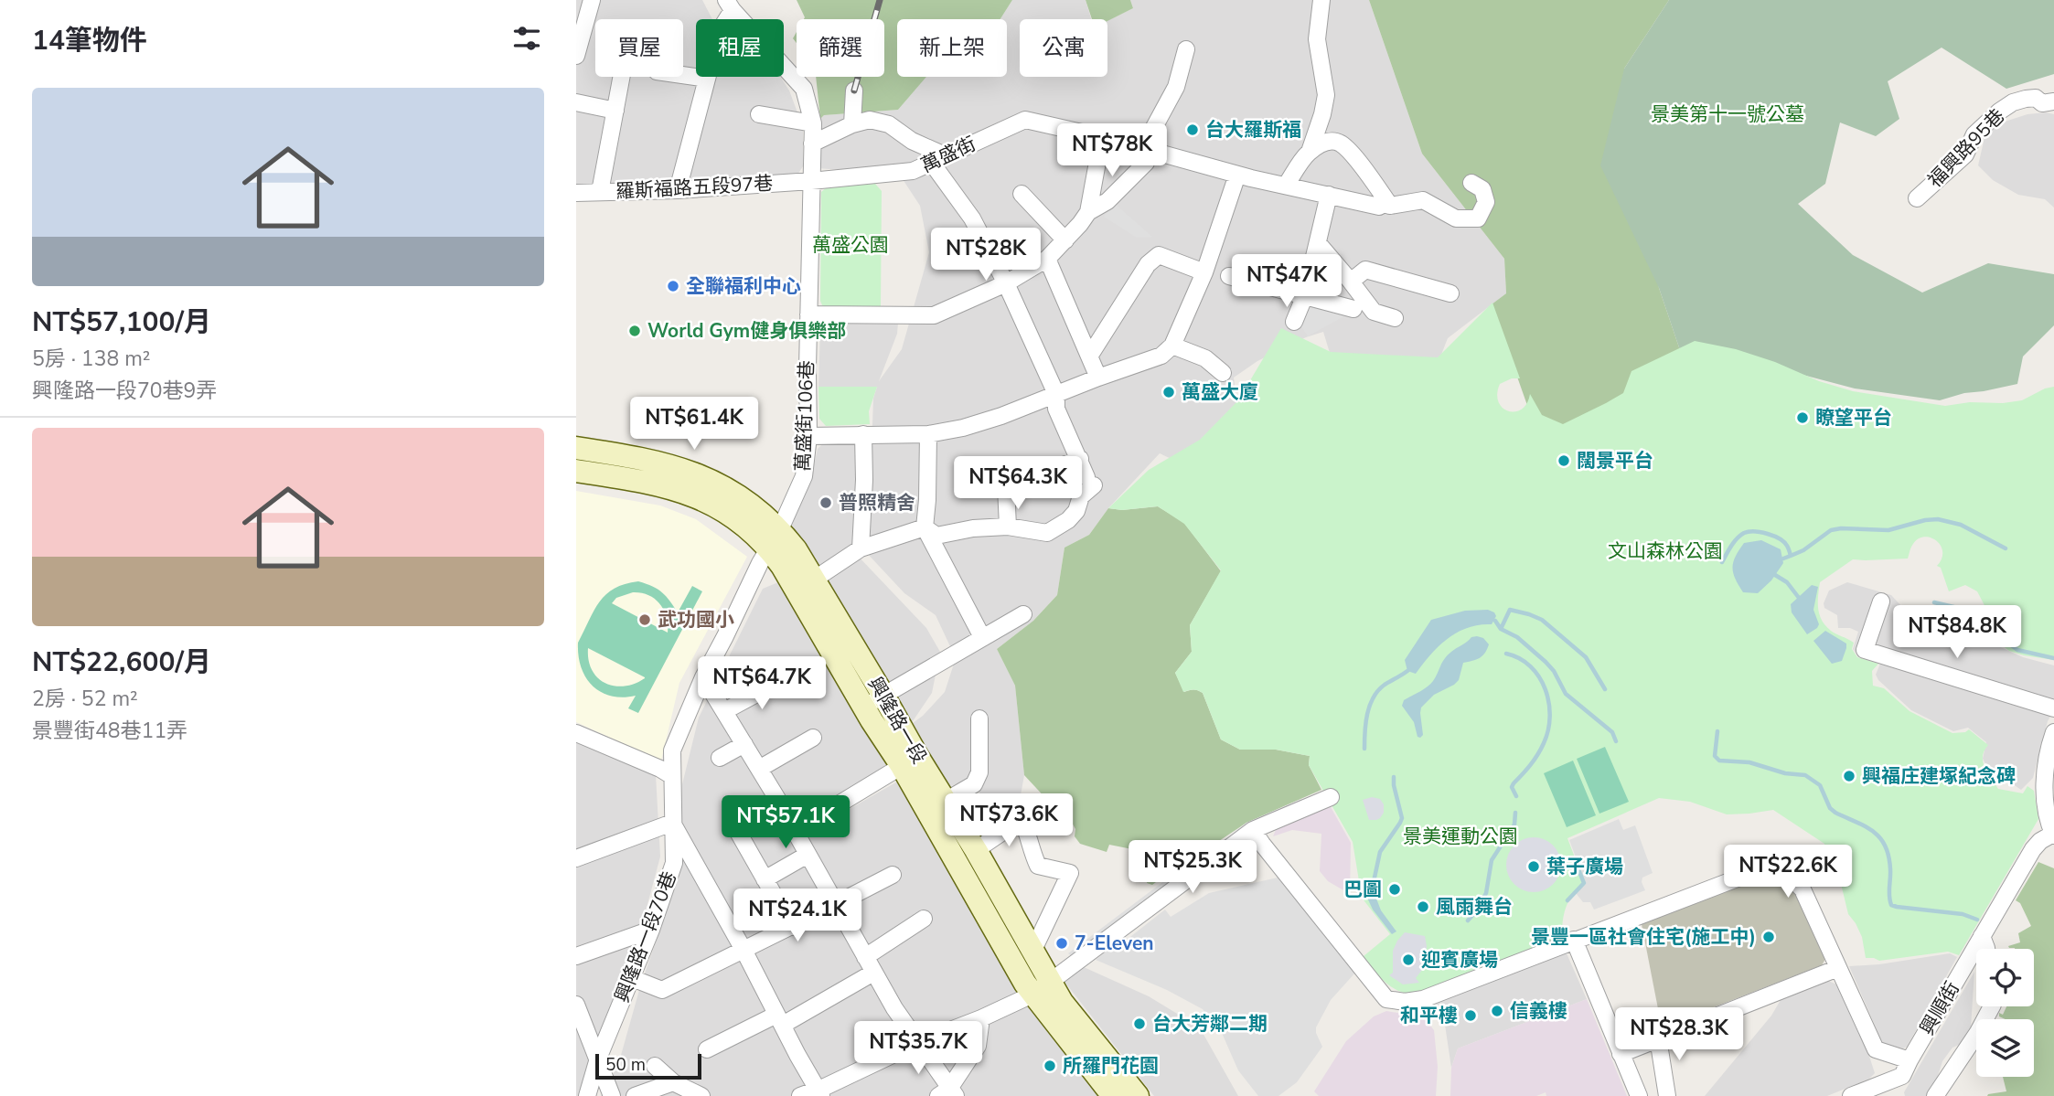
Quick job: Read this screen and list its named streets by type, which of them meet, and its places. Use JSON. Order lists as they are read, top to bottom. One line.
{"streets":{"main road":["興隆路一段"],"street":["福興路95巷","萬盛街","羅斯福路五段97巷","萬盛街106巷","興隆路一段70巷","興順街"]},"crossings":[["萬盛街","羅斯福路五段97巷"],["萬盛街","萬盛街106巷"],["羅斯福路五段97巷","萬盛街106巷"],["萬盛街106巷","興隆路一段"],["萬盛街106巷","興隆路一段70巷"],["興隆路一段","興隆路一段70巷"]],"parks":["景美第十一號公墓","萬盛公園","文山森林公園","景美運動公園"],"places":["台大羅斯福","全聯福利中心","World Gym健身俱樂部","萬盛大廈","瞭望平台","闊景平台","普照精舍","武功國小","興福庄建塚紀念碑","葉子廣場","巴圖","風雨舞台","景豐一區社會住宅(施工中)","7-Eleven","迎賓廣場","信義樓","和平樓","台大芳鄰二期","所羅門花園"],"scale_bar":"50 m","page":{"heading":"14筆物件","chip":["買屋","租屋","篩選","新上架","公寓"],"list":[{"name":"NT$57,100/月","note":"5房 · 138 m² · 興隆路一段70巷9弄"},{"name":"NT$22,600/月","note":"2房 · 52 m² · 景豐街48巷11弄"}],"price":["NT$78K","NT$28K","NT$47K","NT$61.4K","NT$64.3K","NT$84.8K","NT$64.7K","NT$73.6K","NT$57.1K","NT$25.3K","NT$22.6K","NT$24.1K","NT$28.3K","NT$35.7K"],"scale":"50 m"}}
